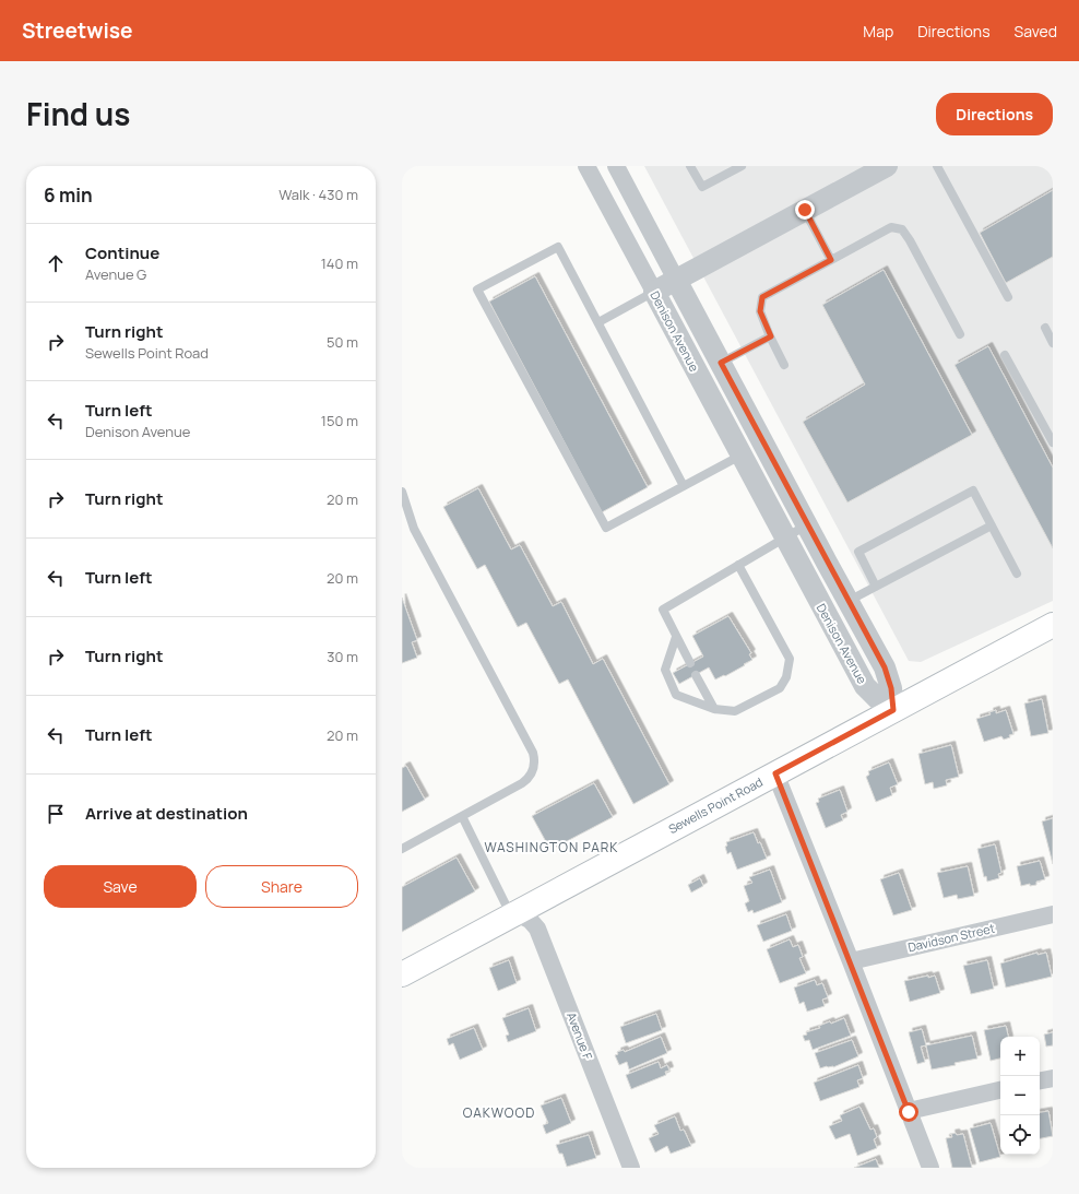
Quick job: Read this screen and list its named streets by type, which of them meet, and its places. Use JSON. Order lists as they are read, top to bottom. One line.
{"streets":{"main road":["Sewells Point Road"],"street":["Denison Avenue","Davidson Street","Avenue F"]},"crossings":[["Denison Avenue","Sewells Point Road"],["Sewells Point Road","Avenue F"]],"districts":["WASHINGTON PARK","OAKWOOD"],"page":{"header":"Streetwise","nav":["Map","Directions","Saved"],"title":"Find us","buttons":["Directions",["Save","Share"]],"heading":["6 min","Walk · 430 m"],"list":[["Continue","Avenue G","140 m"],["Turn right","Sewells Point Road","50 m"],["Turn left","Denison Avenue","150 m"],["Turn right","20 m"],["Turn left","20 m"],["Turn right","30 m"],["Turn left","20 m"],"Arrive at destination"],"map_buttons":["+","−"]}}
